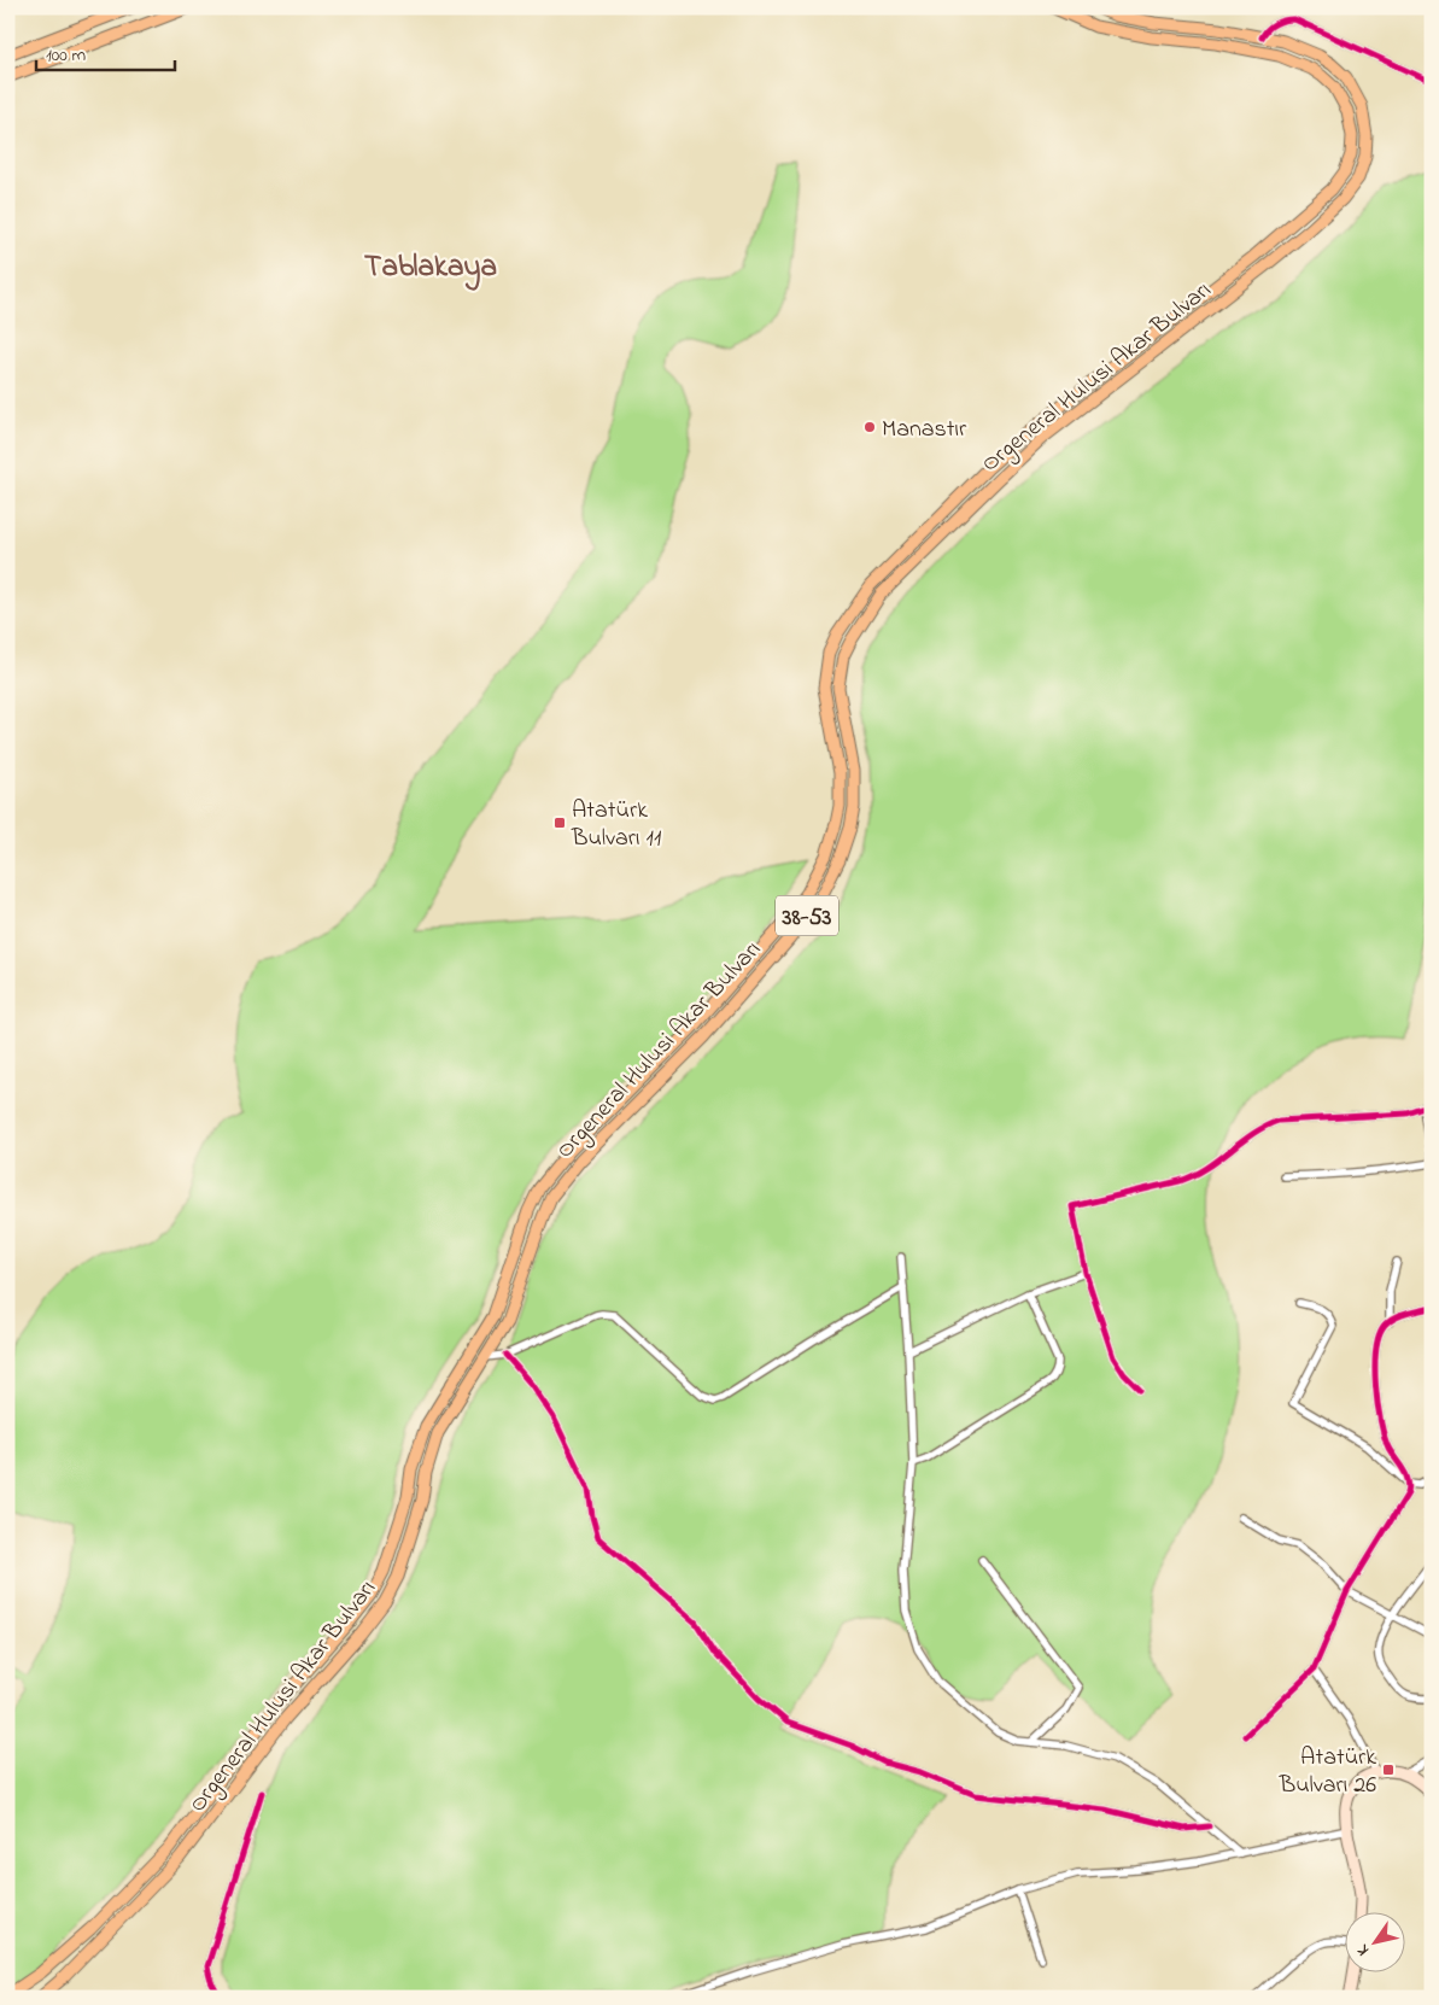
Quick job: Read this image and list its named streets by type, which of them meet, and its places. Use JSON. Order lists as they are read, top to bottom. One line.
{"streets":{"main road":["Orgeneral Hulusi Akar Bulvarı","38-53"]},"districts":["Tablakaya"],"places":{"other":["Manastır"],"transit":["Atatürk Bulvarı 11","Atatürk Bulvarı 26"]},"scale_bar":"100 m","north":"bottom left"}
